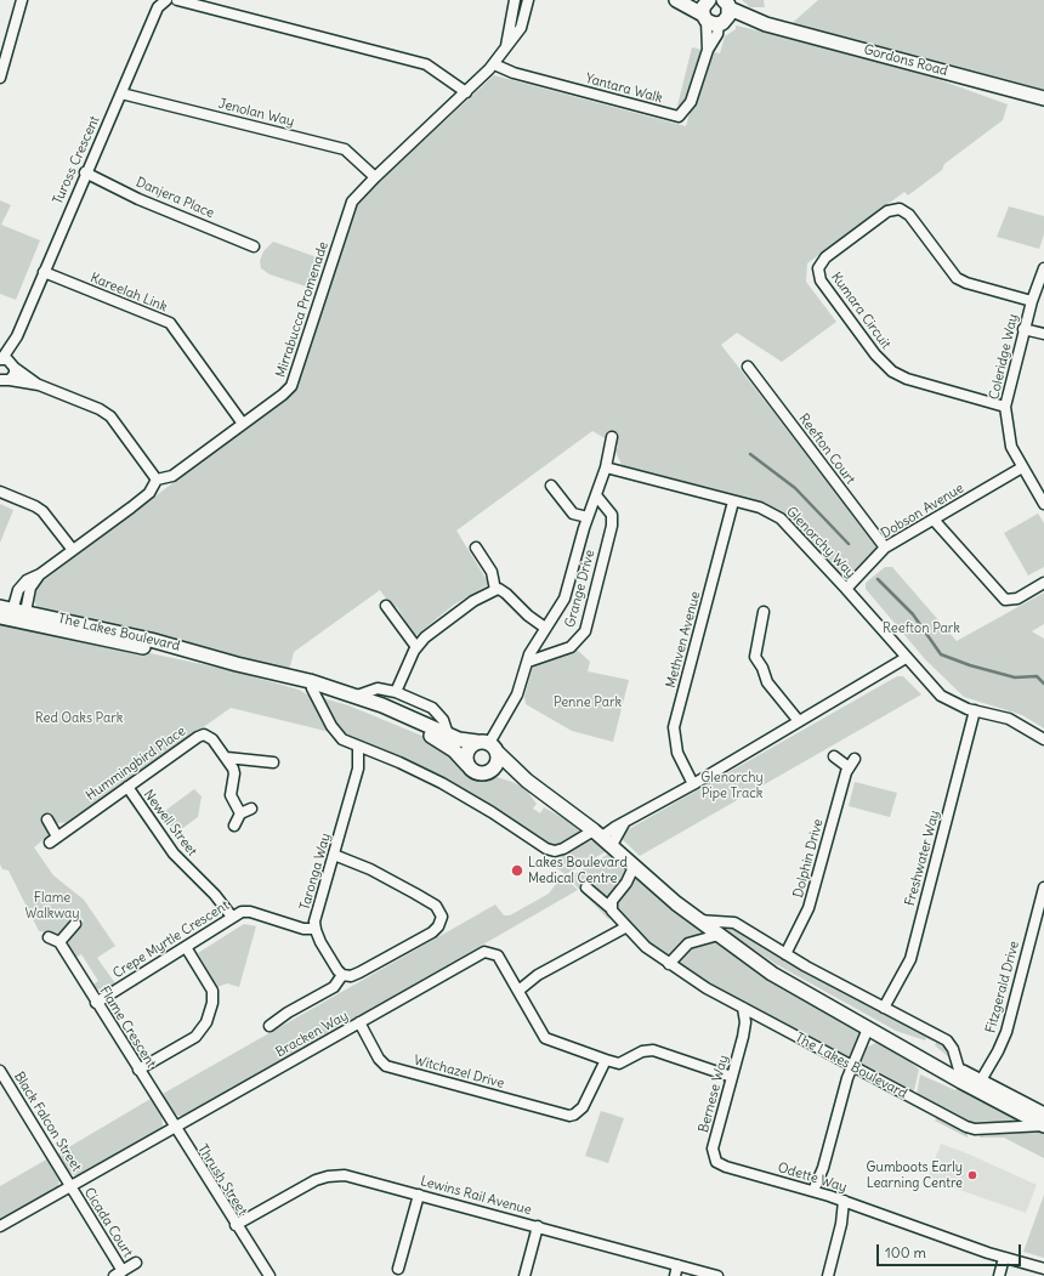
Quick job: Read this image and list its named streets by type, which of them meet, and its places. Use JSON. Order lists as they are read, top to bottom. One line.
{"streets":{"street":["Gordons Road","Yantara Walk","Jenolan Way","Tuross Crescent","Danjera Place","Kareelah Link","Mirrabucca Promenade","Kumara Circuit","Coleridge Way","Reefton Court","Dobson Avenue","Glenorchy Way","Grange Drive","The Lakes Boulevard","Methven Avenue","Hummingbird Place","Newell Street","Dolphin Drive","Freshwater Way","Taronga Way","Crepe Myrtle Crescent","Fitzgerald Drive","Flame Crescent","Bracken Way","Witchazel Drive","Bernese Way","Black Falcon Street","Odette Way","Thrush Street","Lewins Rail Avenue","Cicada Court"]},"crossings":[["Gordons Road","Yantara Walk"],["Yantara Walk","Mirrabucca Promenade"],["Jenolan Way","Tuross Crescent"],["Jenolan Way","Mirrabucca Promenade"],["Tuross Crescent","Danjera Place"],["Tuross Crescent","Kareelah Link"],["Kareelah Link","Mirrabucca Promenade"],["Kumara Circuit","Coleridge Way"],["Coleridge Way","Dobson Avenue"],["Reefton Court","Dobson Avenue"],["Dobson Avenue","Glenorchy Way"],["Glenorchy Way","Grange Drive"],["Glenorchy Way","Methven Avenue"],["Glenorchy Way","Freshwater Way"],["Grange Drive","The Lakes Boulevard"],["The Lakes Boulevard","Fitzgerald Drive"],["The Lakes Boulevard","Bernese Way"],["Hummingbird Place","Newell Street"],["Newell Street","Crepe Myrtle Crescent"],["Taronga Way","Crepe Myrtle Crescent"],["Crepe Myrtle Crescent","Flame Crescent"],["Flame Crescent","Bracken Way"],["Flame Crescent","Thrush Street"],["Bracken Way","Witchazel Drive"],["Bracken Way","Black Falcon Street"],["Bracken Way","Thrush Street"],["Bracken Way","Cicada Court"],["Bernese Way","Odette Way"],["Black Falcon Street","Cicada Court"],["Thrush Street","Lewins Rail Avenue"]],"parks":["Reefton Park","Penne Park","Red Oaks Park","Glenorchy Pipe Track","Flame Walkway"],"places":["Lakes Boulevard Medical Centre","Gumboots Early Learning Centre"],"scale_bar":"100 m"}
